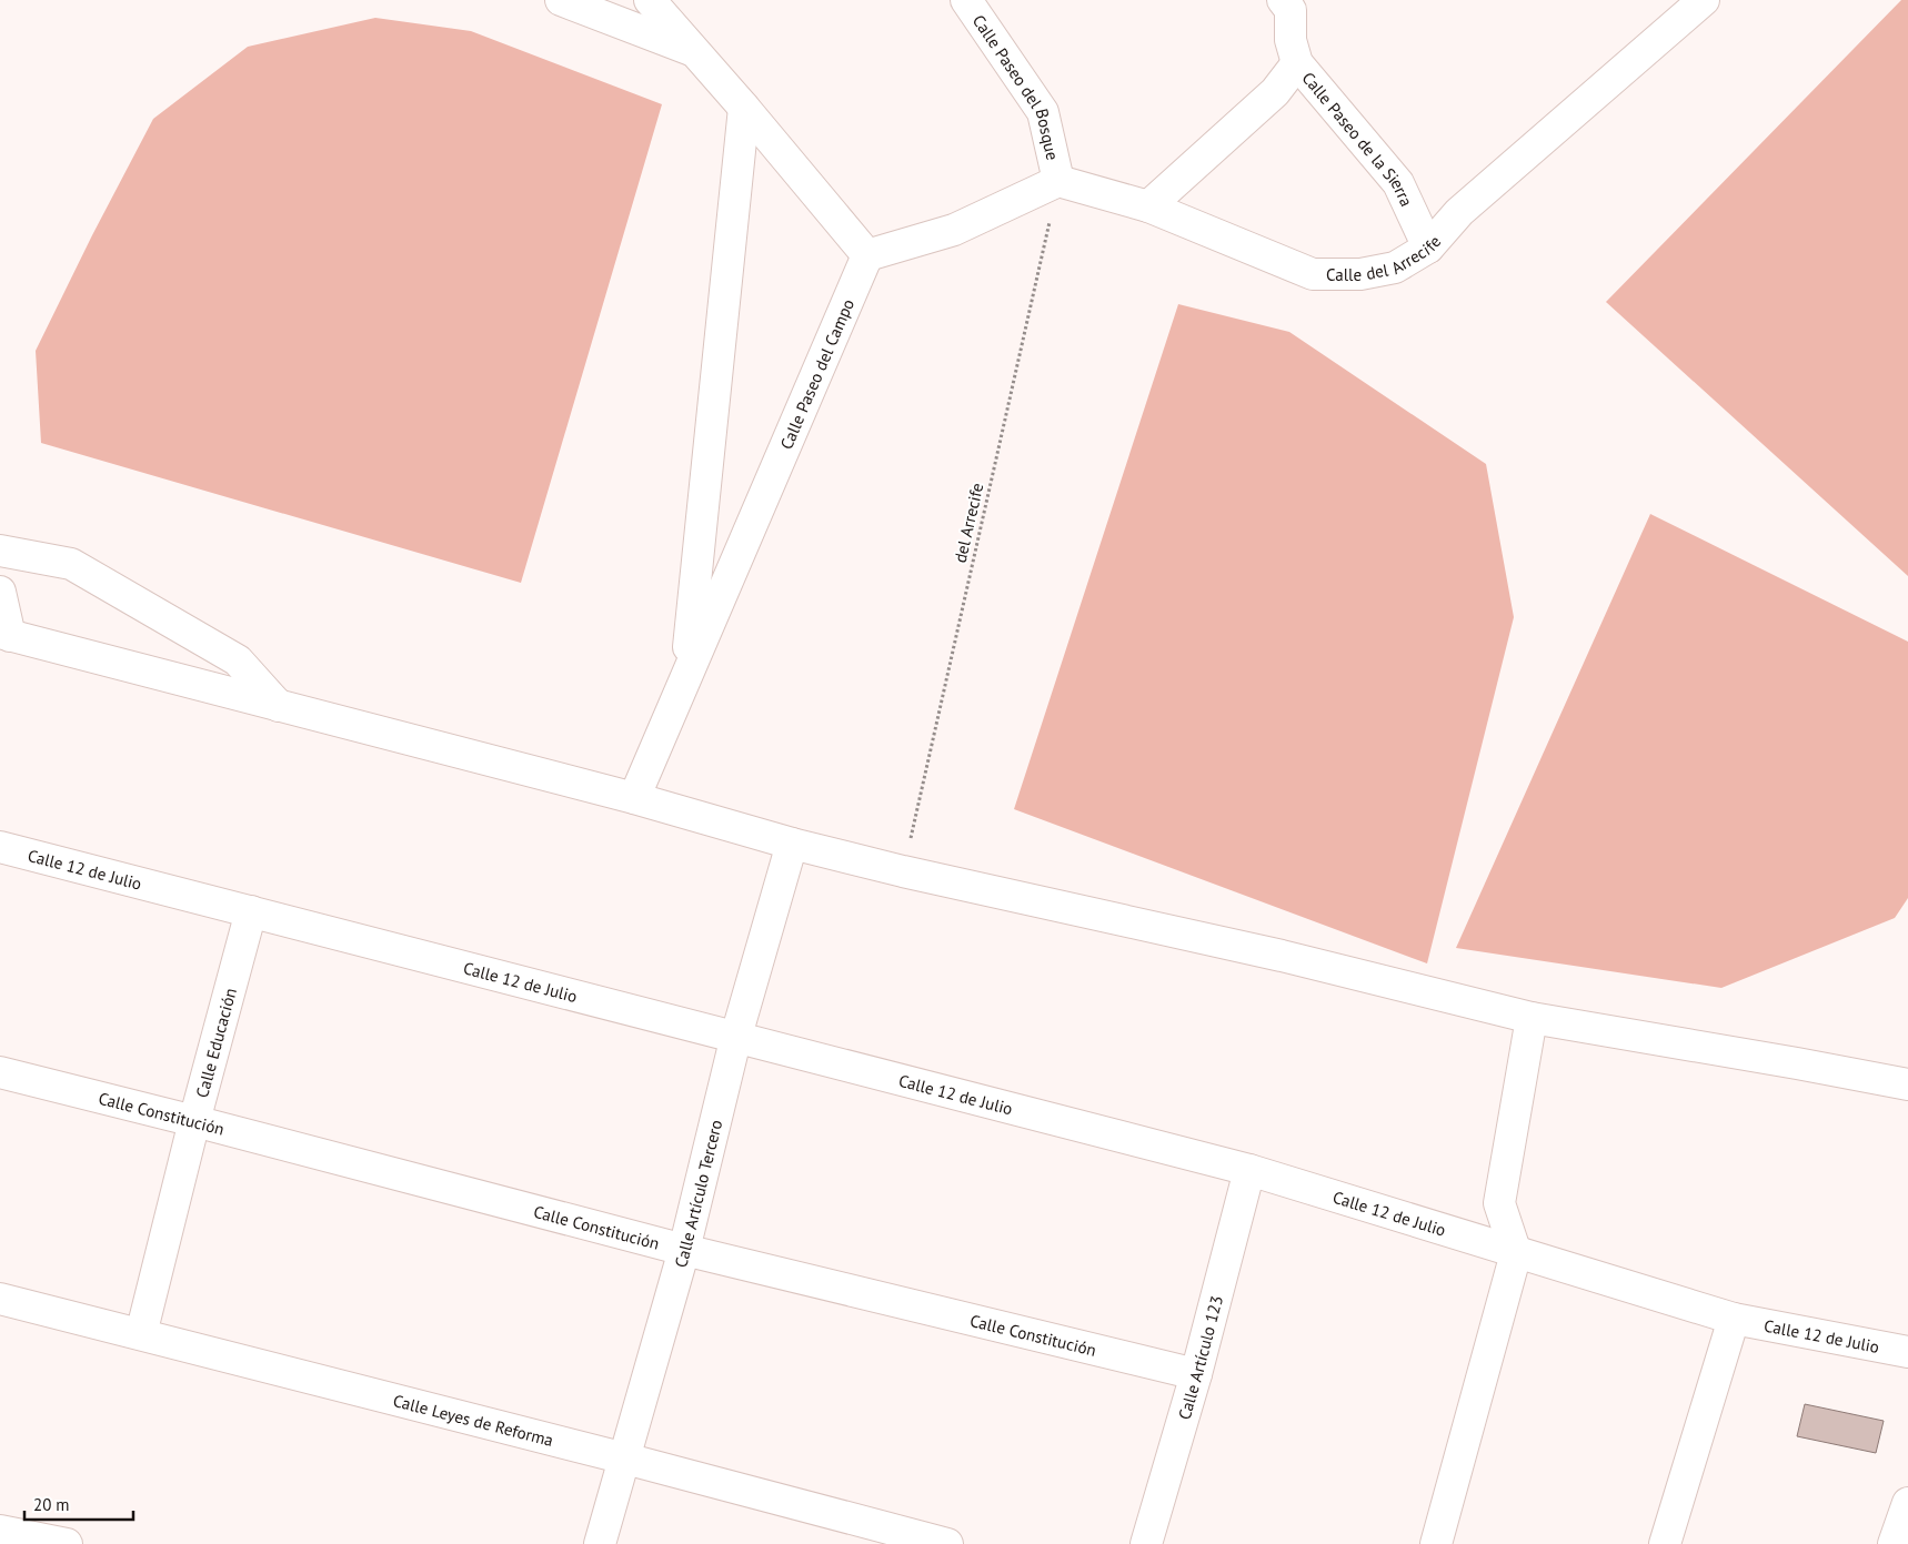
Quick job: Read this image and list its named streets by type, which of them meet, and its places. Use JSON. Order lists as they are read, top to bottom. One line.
{"streets":{"street":["Calle Paseo del Bosque","Calle Paseo de la Sierra","Calle del Arrecife","Calle Paseo del Campo","Calle 12 de Julio","Calle Educación","Calle Constitución","Calle Artículo Tercero","Calle Artículo 123","Calle Leyes de Reforma"],"path":["del Arrecife"]},"crossings":[["Calle Paseo del Bosque","Calle del Arrecife"],["Calle Paseo del Bosque","del Arrecife"],["Calle Paseo de la Sierra","Calle del Arrecife"],["Calle del Arrecife","del Arrecife"],["Calle 12 de Julio","Calle Educación"],["Calle 12 de Julio","Calle Artículo Tercero"],["Calle 12 de Julio","Calle Artículo 123"],["Calle Educación","Calle Constitución"],["Calle Educación","Calle Leyes de Reforma"],["Calle Constitución","Calle Artículo Tercero"],["Calle Constitución","Calle Artículo 123"],["Calle Artículo Tercero","Calle Leyes de Reforma"]],"scale_bar":"20 m"}
